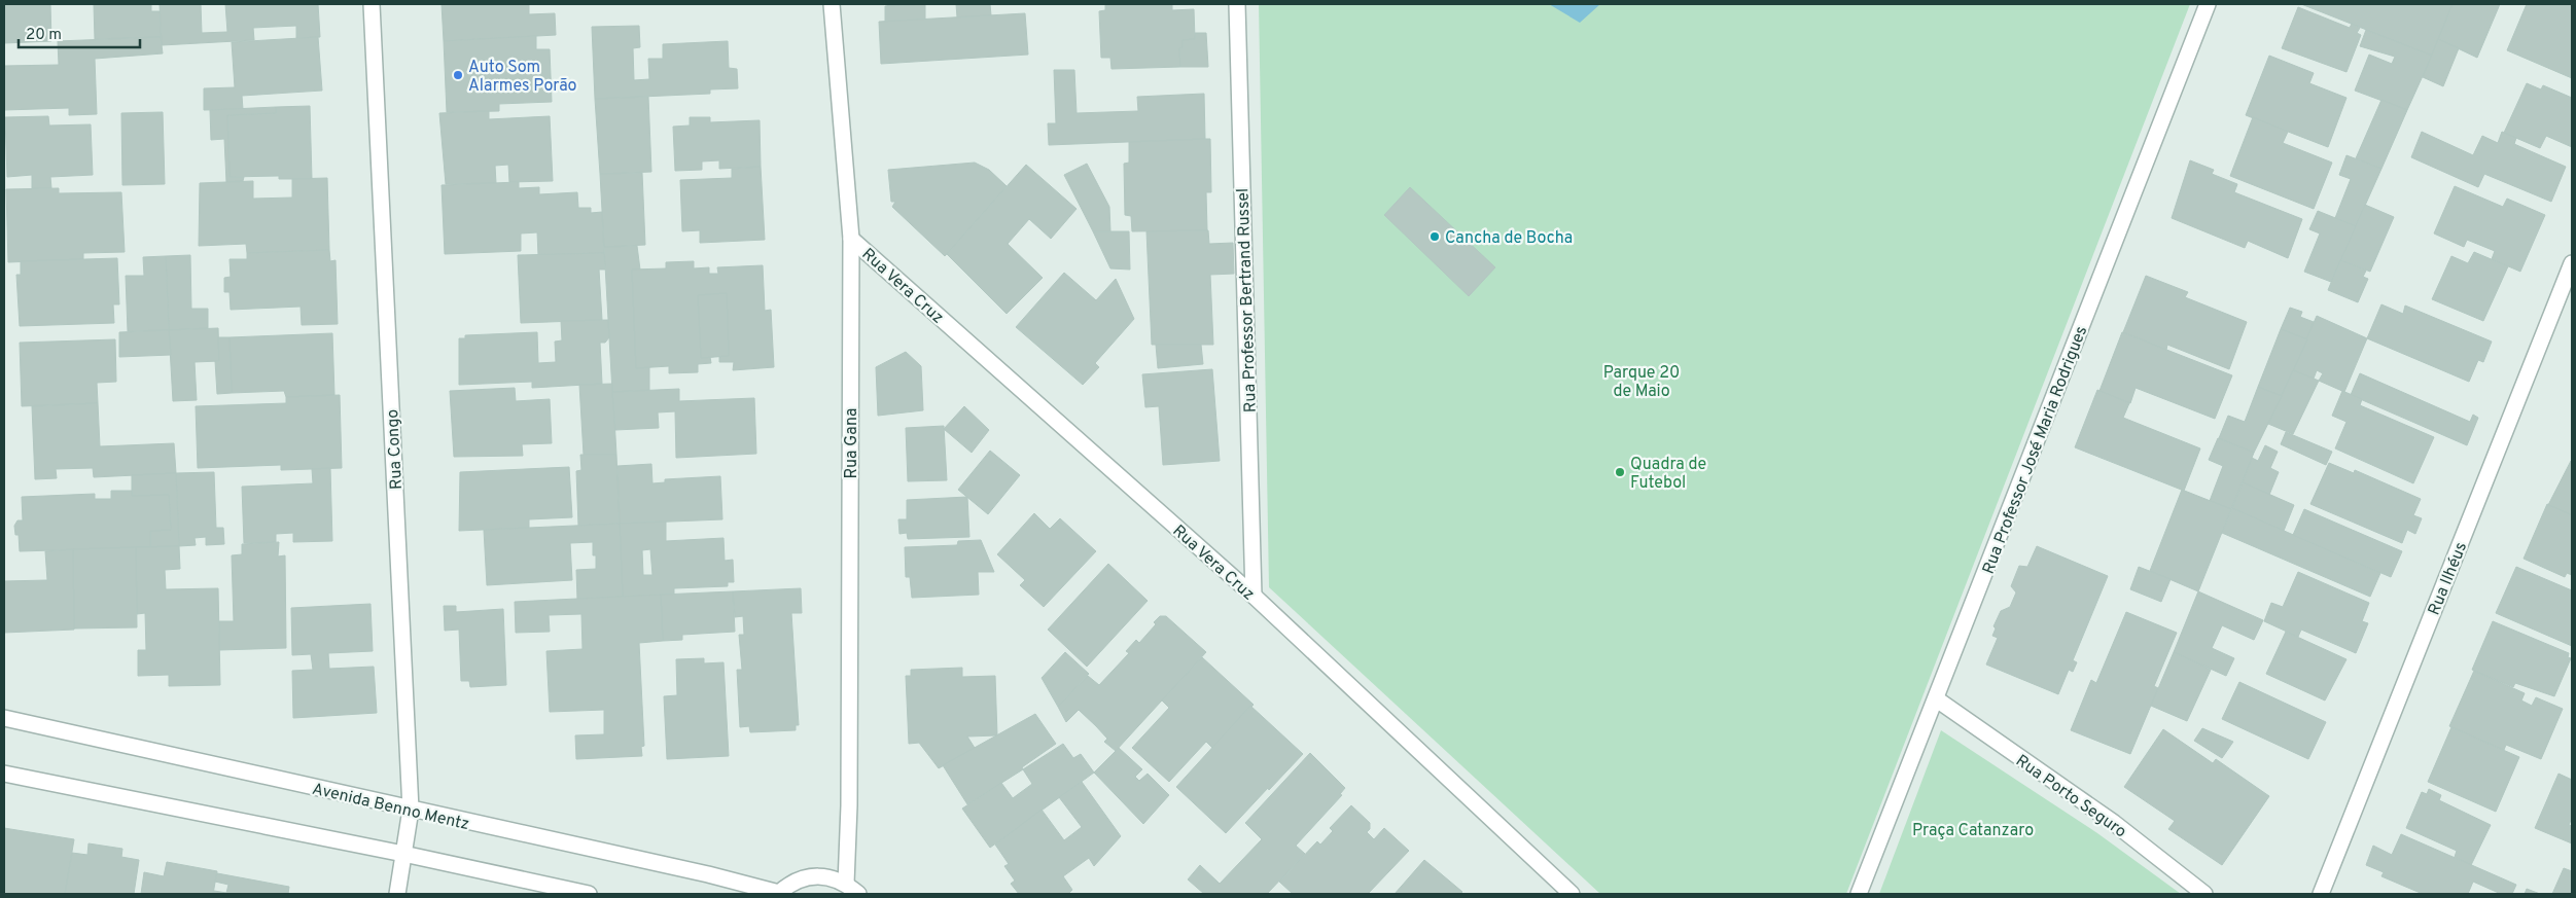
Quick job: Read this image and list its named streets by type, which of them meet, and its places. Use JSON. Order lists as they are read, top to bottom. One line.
{"streets":{"street":["Rua Vera Cruz","Rua Professor Bertrand Russel","Rua Gana","Rua Congo","Rua Professor José Maria Rodrigues","Rua Ilhéus","Rua Porto Seguro","Avenida Benno Mentz"]},"crossings":[["Rua Vera Cruz","Rua Professor Bertrand Russel"],["Rua Vera Cruz","Rua Gana"],["Rua Congo","Avenida Benno Mentz"],["Rua Professor José Maria Rodrigues","Rua Porto Seguro"]],"parks":["Parque 20 de Maio","Praça Catanzaro"],"places":["Auto Som Alarmes Porão","Cancha de Bocha","Quadra de Futebol"],"scale_bar":"20 m"}
